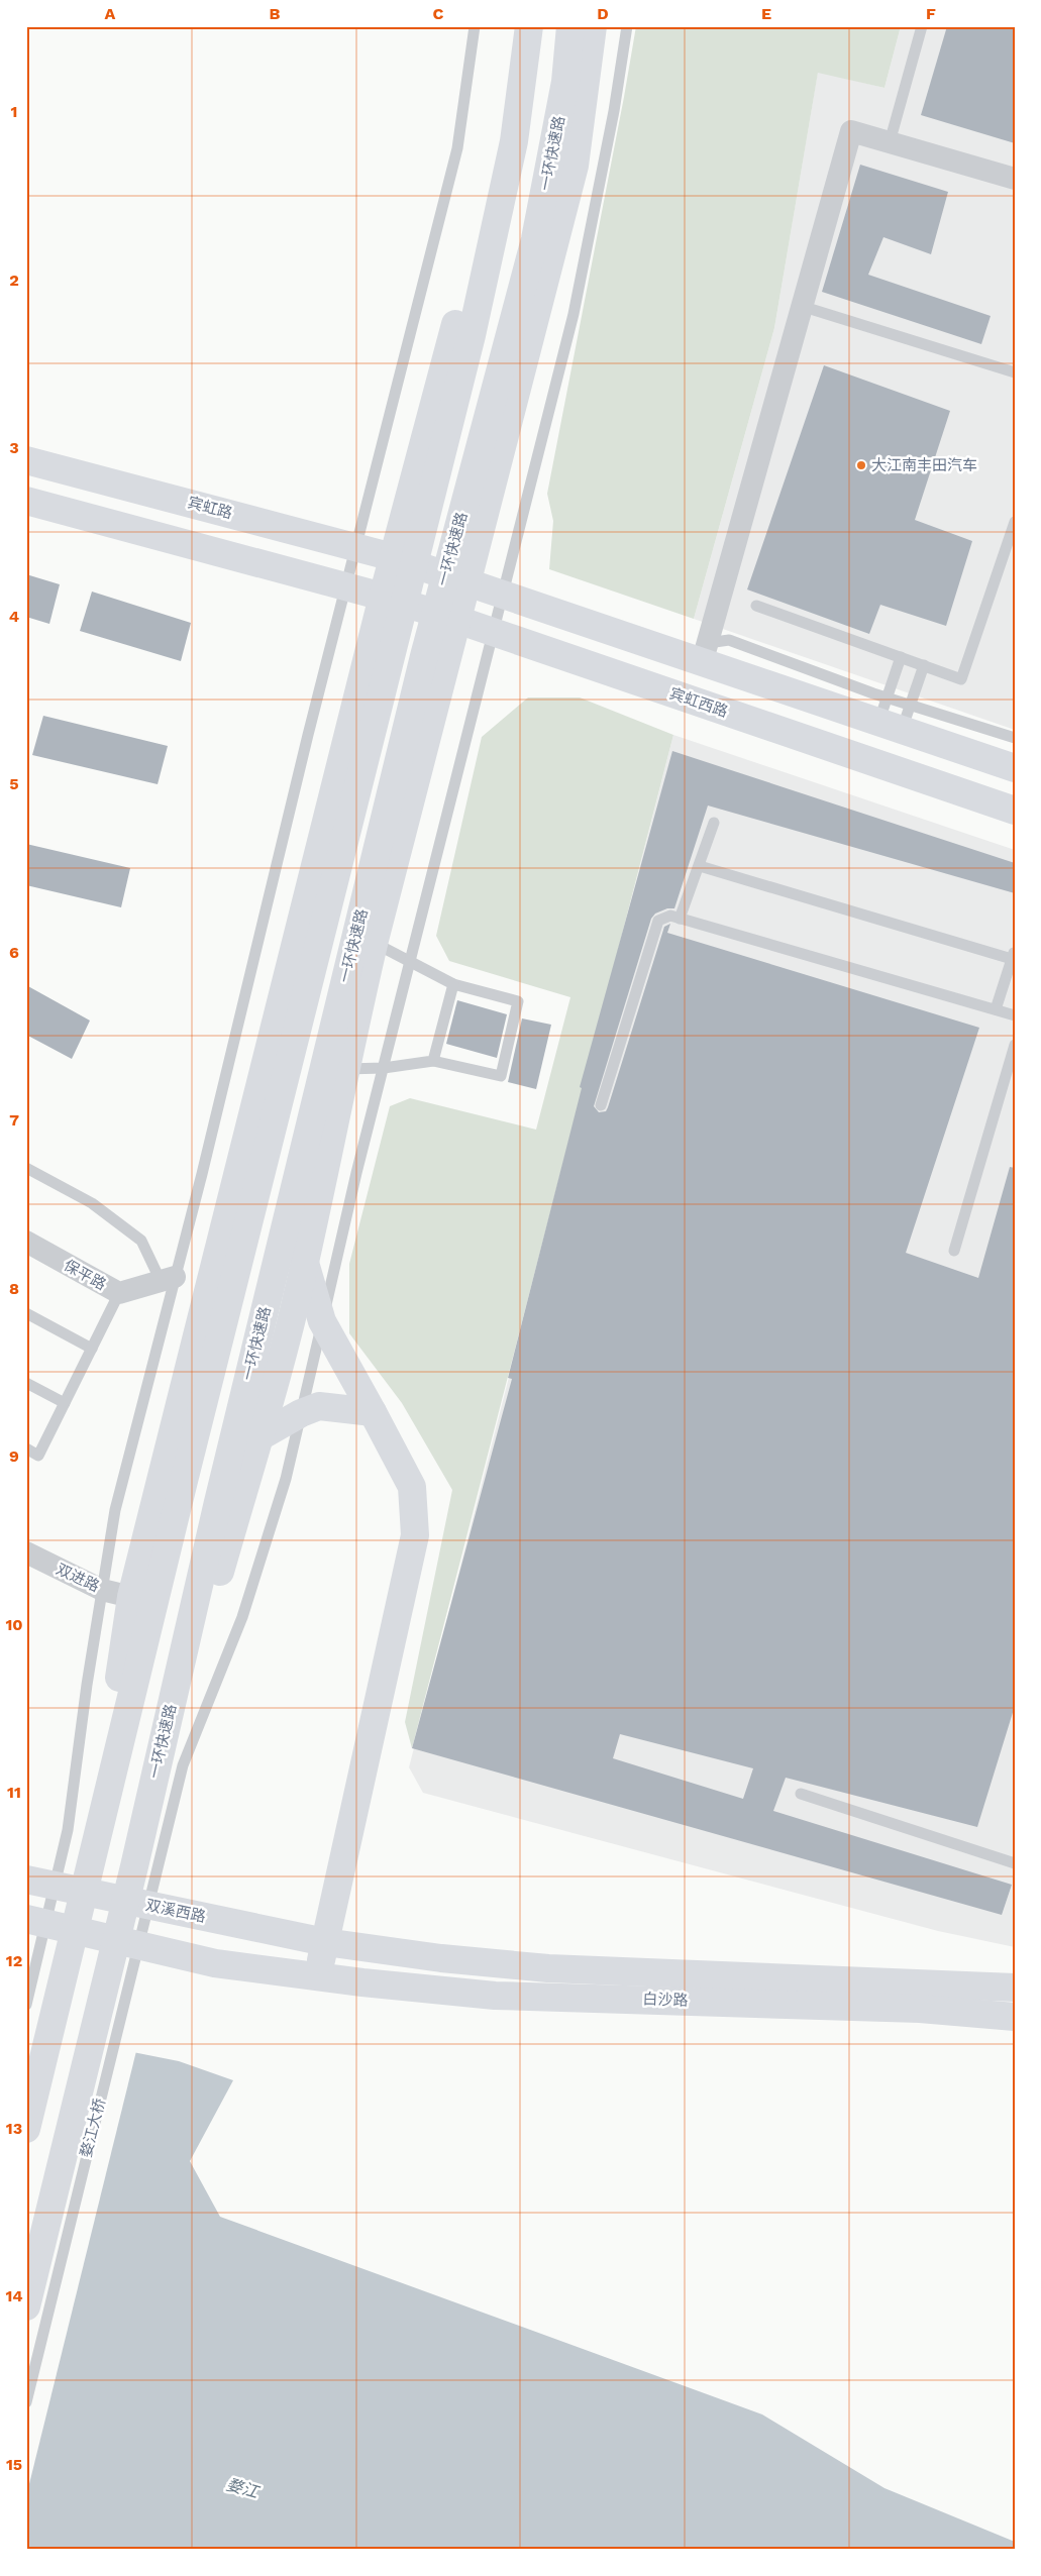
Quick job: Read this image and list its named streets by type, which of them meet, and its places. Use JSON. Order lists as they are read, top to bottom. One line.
{"streets":{"main road":["一环快速路","宾虹路","宾虹西路","双溪西路","白沙路","婺江大桥"],"street":["保平路","双进路"]},"crossings":[["一环快速路","婺江大桥"],["宾虹西路","婺江大桥"],["双溪西路","白沙路"]],"water":["婺江"],"places":["大江南丰田汽车"],"grid":{"columns":["A","B","C","D","E","F"],"rows":["1","2","3","4","5","6","7","8","9","10","11","12","13","14","15"]}}
